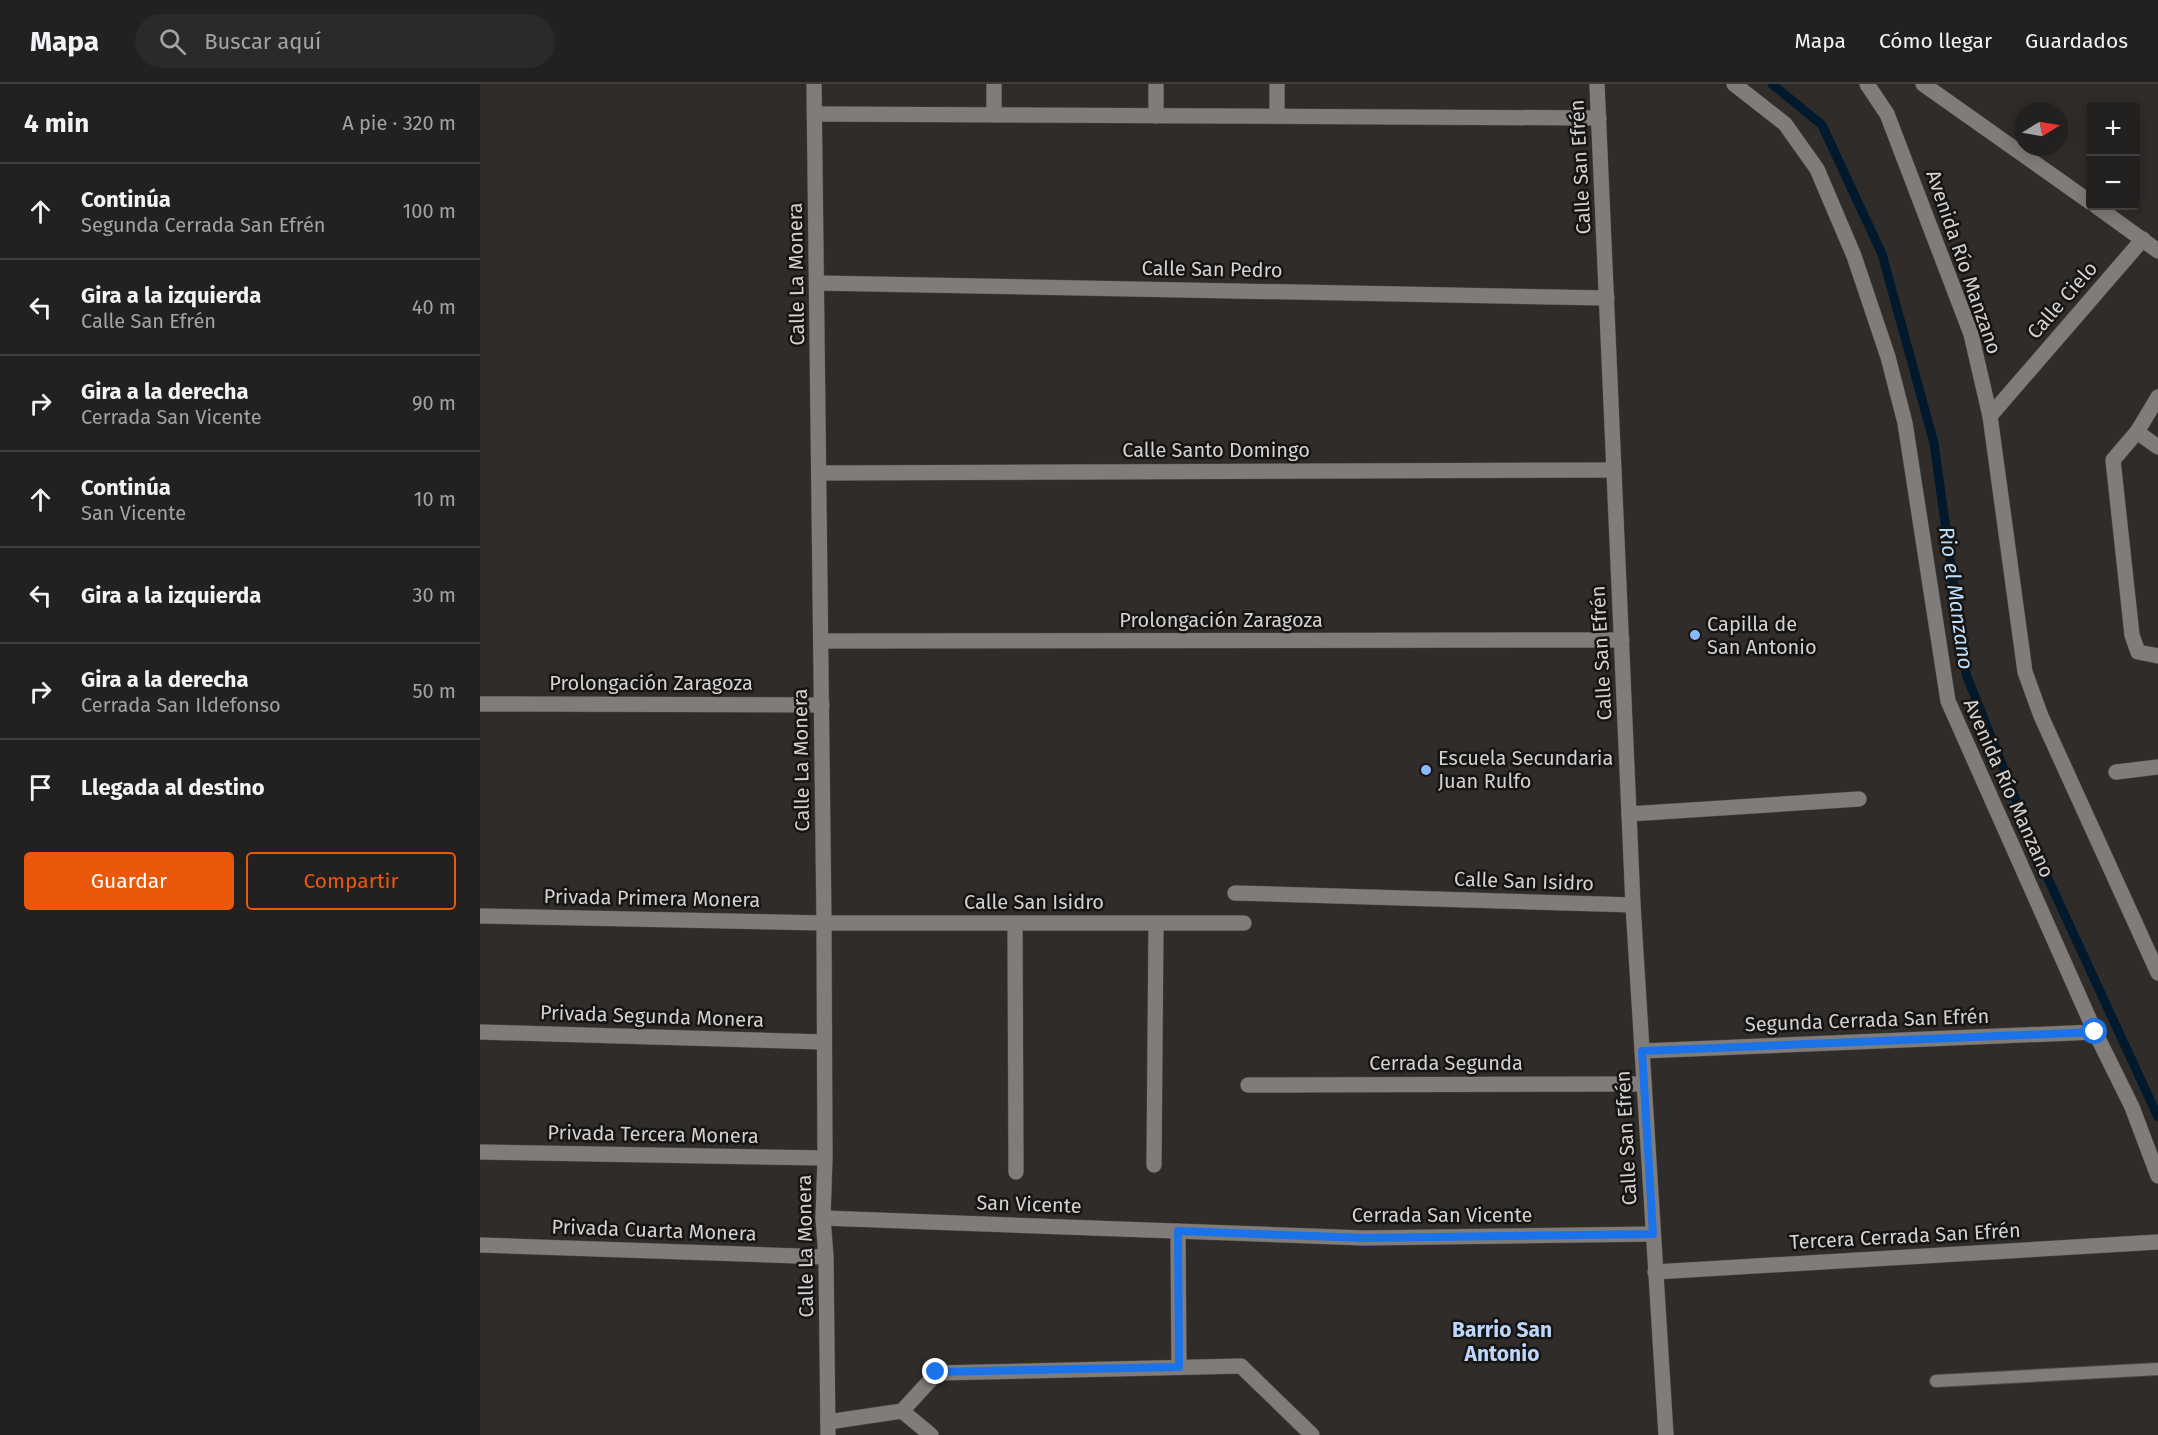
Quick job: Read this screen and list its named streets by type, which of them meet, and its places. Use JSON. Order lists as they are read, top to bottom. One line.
{"streets":{"street":["Calle San Efrén","Avenida Río Manzano","Calle San Pedro","Calle La Monera","Calle Cielo","Calle Santo Domingo","Prolongación Zaragoza","Calle San Isidro","Privada Primera Monera","Privada Segunda Monera","Segunda Cerrada San Efrén","Cerrada Segunda","Privada Tercera Monera","San Vicente","Cerrada San Vicente","Privada Cuarta Monera","Tercera Cerrada San Efrén"]},"crossings":[["Calle San Efrén","Calle San Pedro"],["Calle San Efrén","Calle Santo Domingo"],["Calle San Efrén","Prolongación Zaragoza"],["Calle San Efrén","Calle San Isidro"],["Calle San Efrén","Segunda Cerrada San Efrén"],["Calle San Efrén","Cerrada Segunda"],["Calle San Efrén","Cerrada San Vicente"],["Calle San Efrén","Tercera Cerrada San Efrén"],["Avenida Río Manzano","Calle Cielo"],["Avenida Río Manzano","Segunda Cerrada San Efrén"],["Calle San Pedro","Calle La Monera"],["Calle La Monera","Calle Santo Domingo"],["Calle La Monera","Prolongación Zaragoza"],["Calle La Monera","Calle San Isidro"],["Calle La Monera","Privada Primera Monera"],["Calle La Monera","Privada Segunda Monera"],["Calle La Monera","Privada Tercera Monera"],["Calle La Monera","San Vicente"],["Calle La Monera","Privada Cuarta Monera"],["Calle San Isidro","Privada Primera Monera"],["San Vicente","Cerrada San Vicente"]],"districts":["Barrio San Antonio"],"water":["Rio el Manzano"],"places":["Capilla de San Antonio","Escuela Secundaria Juan Rulfo"],"north":"right","page":{"header":"Mapa","search":"Buscar aquí","nav":["Mapa","Cómo llegar","Guardados"],"heading":["4 min","A pie · 320 m"],"map_buttons":["+","−"],"list":[["Continúa","Segunda Cerrada San Efrén","100 m"],["Gira a la izquierda","Calle San Efrén","40 m"],["Gira a la derecha","Cerrada San Vicente","90 m"],["Continúa","San Vicente","10 m"],["Gira a la izquierda","30 m"],["Gira a la derecha","Cerrada San Ildefonso","50 m"],"Llegada al destino"],"buttons":["Guardar","Compartir"]}}
